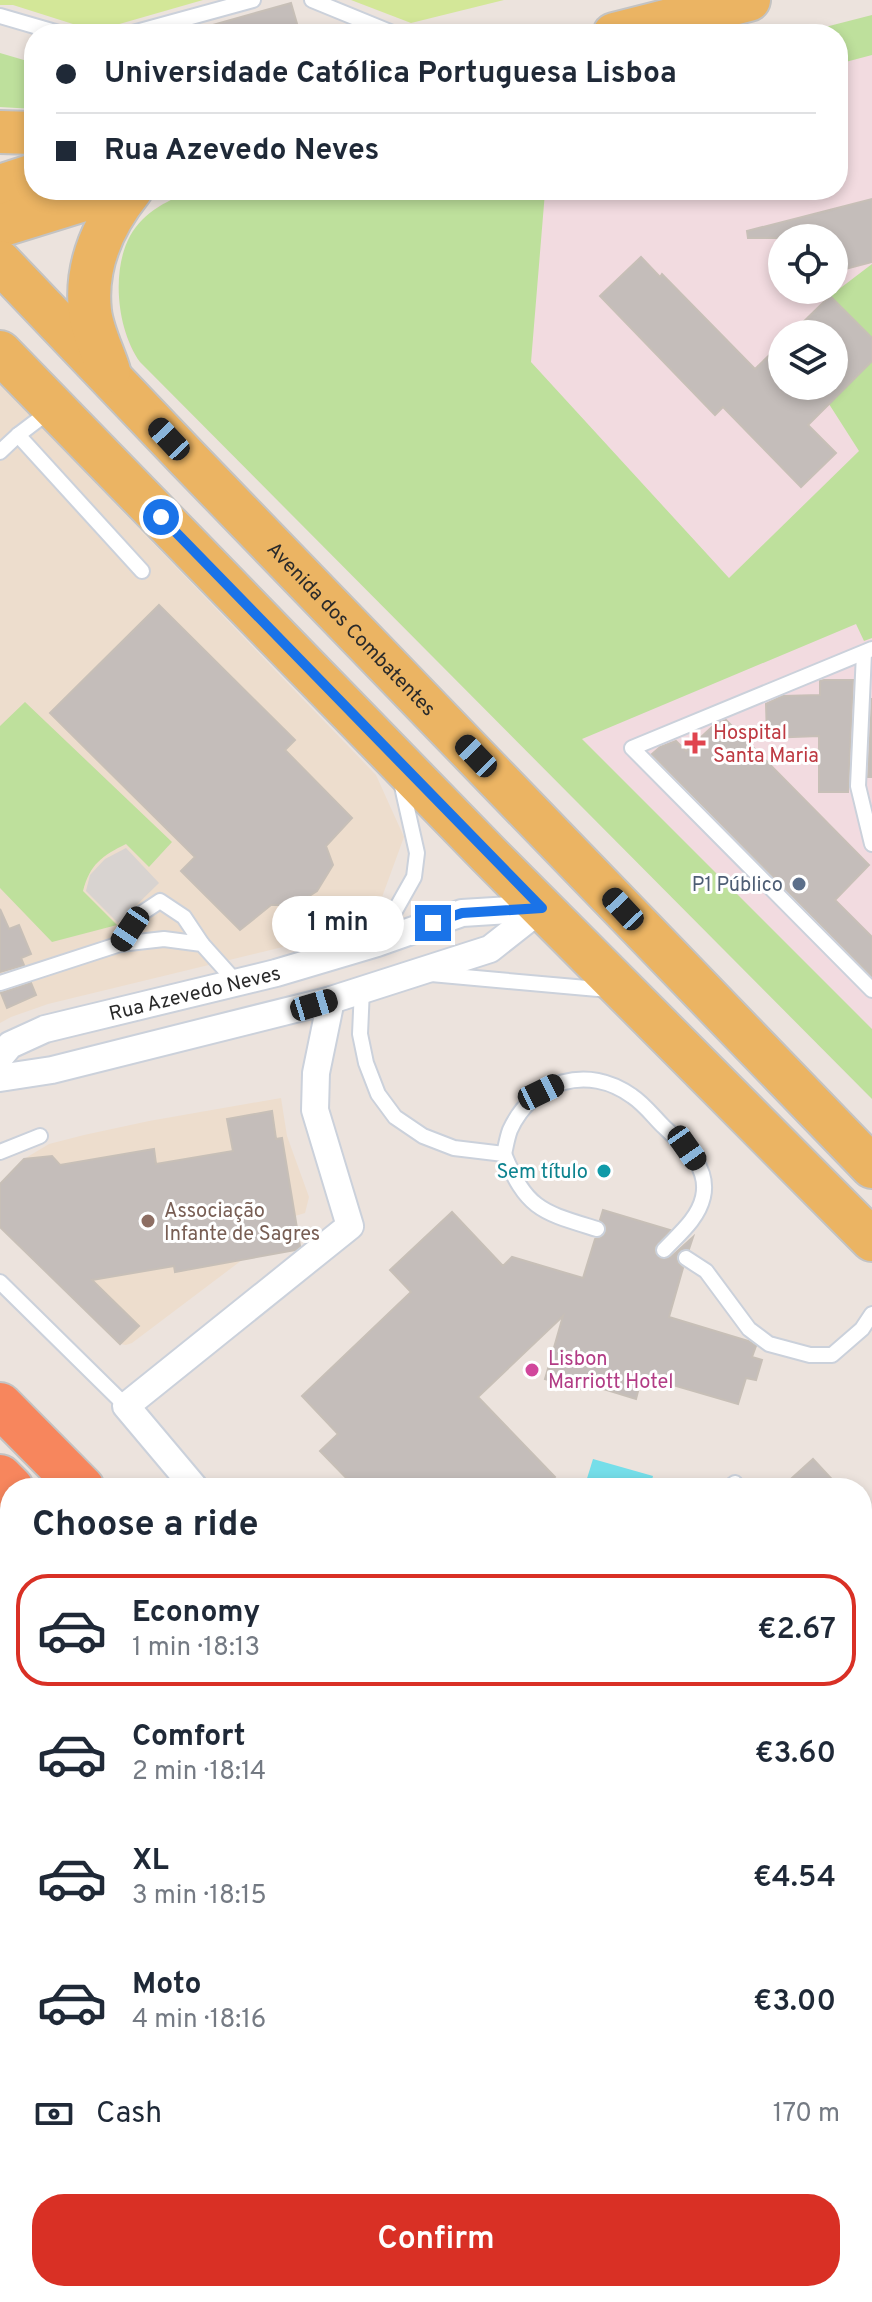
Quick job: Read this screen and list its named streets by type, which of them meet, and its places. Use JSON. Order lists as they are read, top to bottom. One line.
{"streets":{"main road":["Avenida dos Combatentes"],"street":["Rua Azevedo Neves"]},"places":{"health":["Hospital Santa Maria"],"other":["P1 Público","Sem título","Associação Infante de Sagres","Lisbon Marriott Hotel"]},"page":{"banner":["Universidade Católica Portuguesa Lisboa","Rua Azevedo Neves"],"bubble":"1 min","heading":"Choose a ride","list":[{"name":"Economy","note":"1 min · 18:13","value":"€2.67"},{"name":"Comfort","note":"2 min · 18:14","value":"€3.60"},{"name":"XL","note":"3 min · 18:15","value":"€4.54"},{"name":"Moto","note":"4 min · 18:16","value":"€3.00"}],"pay":["Cash","170 m"],"buttons":"Confirm"}}
